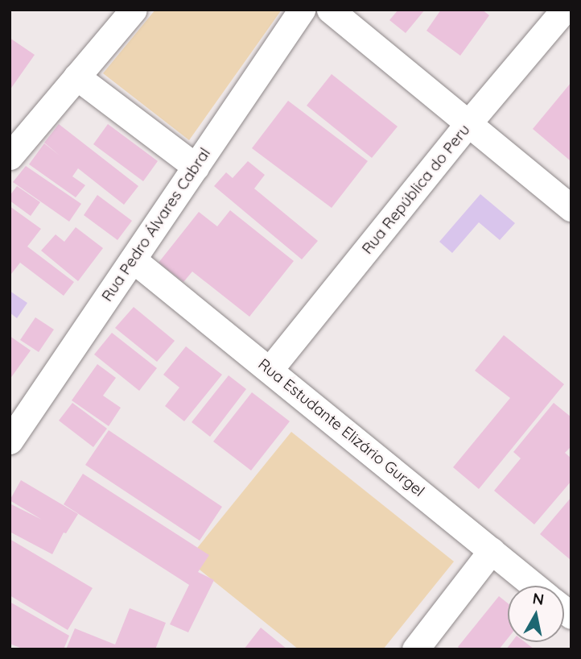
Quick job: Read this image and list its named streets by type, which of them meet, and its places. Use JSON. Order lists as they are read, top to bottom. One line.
{"streets":{"street":["Rua República do Peru","Rua Pedro Álvares Cabral","Rua Estudante Elizário Gurgel"]},"crossings":[["Rua República do Peru","Rua Estudante Elizário Gurgel"],["Rua Pedro Álvares Cabral","Rua Estudante Elizário Gurgel"]],"north":"top"}
